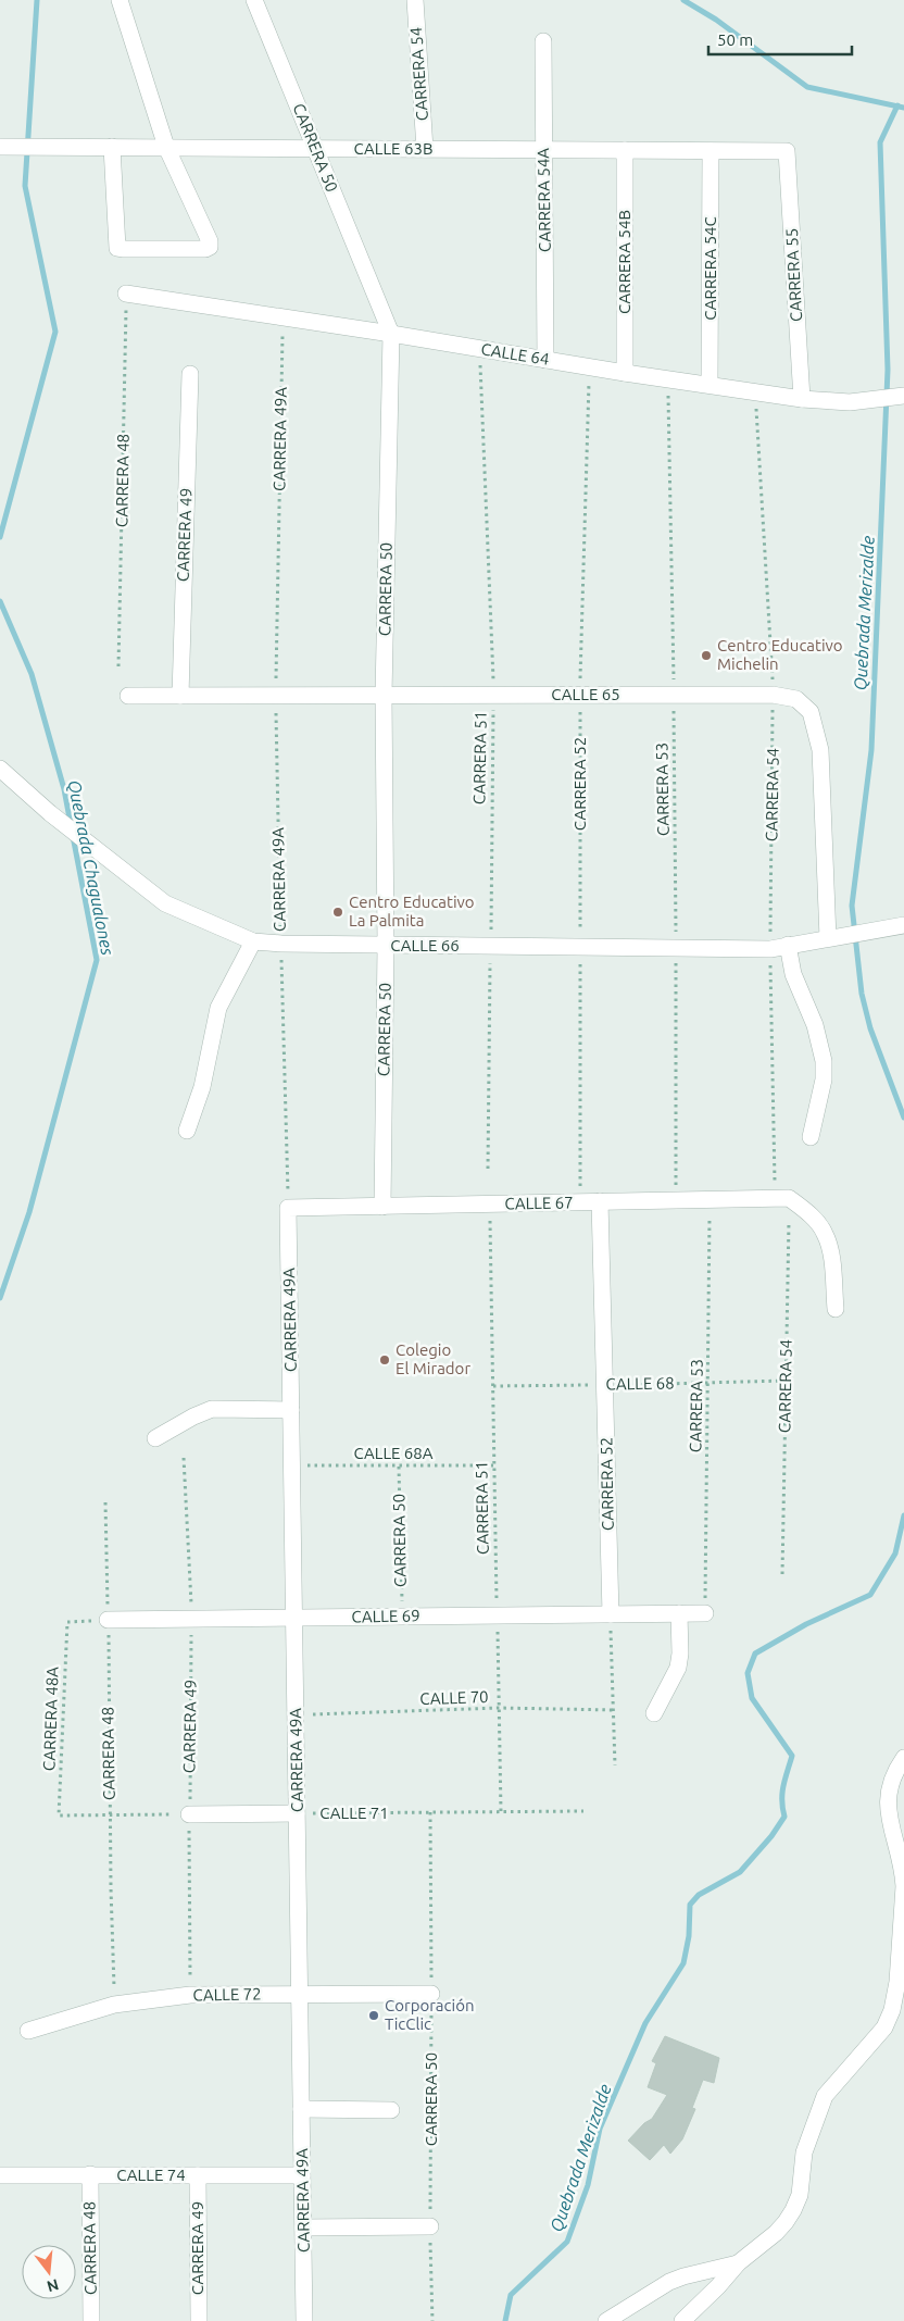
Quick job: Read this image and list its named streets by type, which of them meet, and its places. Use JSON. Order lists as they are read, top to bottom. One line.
{"streets":{"street":["CARRERA 54","CARRERA 50","CALLE 63B","CARRERA 54A","CARRERA 54B","CARRERA 54C","CARRERA 55","CALLE 64","CARRERA 49A","CARRERA 48","CARRERA 49","CALLE 65","CARRERA 52","CALLE 66","CALLE 67","CALLE 69","CALLE 71","CALLE 72","CALLE 74"],"path":["CARRERA 51","CARRERA 53","CALLE 68","CALLE 68A","CALLE 70","CARRERA 48A"]},"crossings":[["CARRERA 54","CALLE 63B"],["CARRERA 54","CALLE 64"],["CARRERA 54","CALLE 65"],["CARRERA 54","CALLE 66"],["CARRERA 54","CALLE 67"],["CARRERA 54","CALLE 68"],["CARRERA 50","CALLE 63B"],["CARRERA 50","CALLE 64"],["CARRERA 50","CALLE 65"],["CARRERA 50","CALLE 66"],["CARRERA 50","CALLE 67"],["CARRERA 50","CALLE 68A"],["CARRERA 50","CALLE 69"],["CARRERA 50","CALLE 71"],["CARRERA 50","CALLE 72"],["CALLE 63B","CARRERA 54A"],["CALLE 63B","CARRERA 54B"],["CALLE 63B","CARRERA 54C"],["CALLE 63B","CARRERA 55"],["CARRERA 54A","CALLE 64"],["CARRERA 54B","CALLE 64"],["CARRERA 54C","CALLE 64"],["CARRERA 55","CALLE 64"],["CALLE 64","CARRERA 49A"],["CALLE 64","CARRERA 48"],["CALLE 64","CARRERA 51"],["CALLE 64","CARRERA 52"],["CALLE 64","CARRERA 53"],["CARRERA 49A","CALLE 65"],["CARRERA 49A","CALLE 66"],["CARRERA 49A","CALLE 67"],["CARRERA 49A","CALLE 68A"],["CARRERA 49A","CALLE 69"],["CARRERA 49A","CALLE 70"],["CARRERA 49A","CALLE 71"],["CARRERA 49A","CALLE 72"],["CARRERA 49A","CALLE 74"],["CARRERA 48","CALLE 69"],["CARRERA 48","CARRERA 48A"],["CARRERA 48","CALLE 72"],["CARRERA 48","CALLE 74"],["CARRERA 49","CALLE 65"],["CARRERA 49","CALLE 69"],["CARRERA 49","CALLE 71"],["CARRERA 49","CALLE 72"],["CARRERA 49","CALLE 74"],["CALLE 65","CARRERA 51"],["CALLE 65","CARRERA 52"],["CALLE 65","CARRERA 53"],["CALLE 65","CALLE 66"],["CARRERA 51","CALLE 66"],["CARRERA 51","CALLE 67"],["CARRERA 51","CALLE 68"],["CARRERA 51","CALLE 68A"],["CARRERA 51","CALLE 69"],["CARRERA 51","CALLE 70"],["CARRERA 51","CALLE 71"],["CARRERA 52","CALLE 66"],["CARRERA 52","CALLE 67"],["CARRERA 52","CALLE 68"],["CARRERA 52","CALLE 69"],["CARRERA 53","CALLE 66"],["CARRERA 53","CALLE 67"],["CARRERA 53","CALLE 68"],["CARRERA 53","CALLE 69"],["CALLE 69","CARRERA 48A"]],"water":["Quebrada Merizalde","Quebrada Chagualones"],"places":["Centro Educativo Michelin","Centro Educativo La Palmita","Colegio El Mirador","Corporación TicClic"],"scale_bar":"50 m","north":"bottom"}
